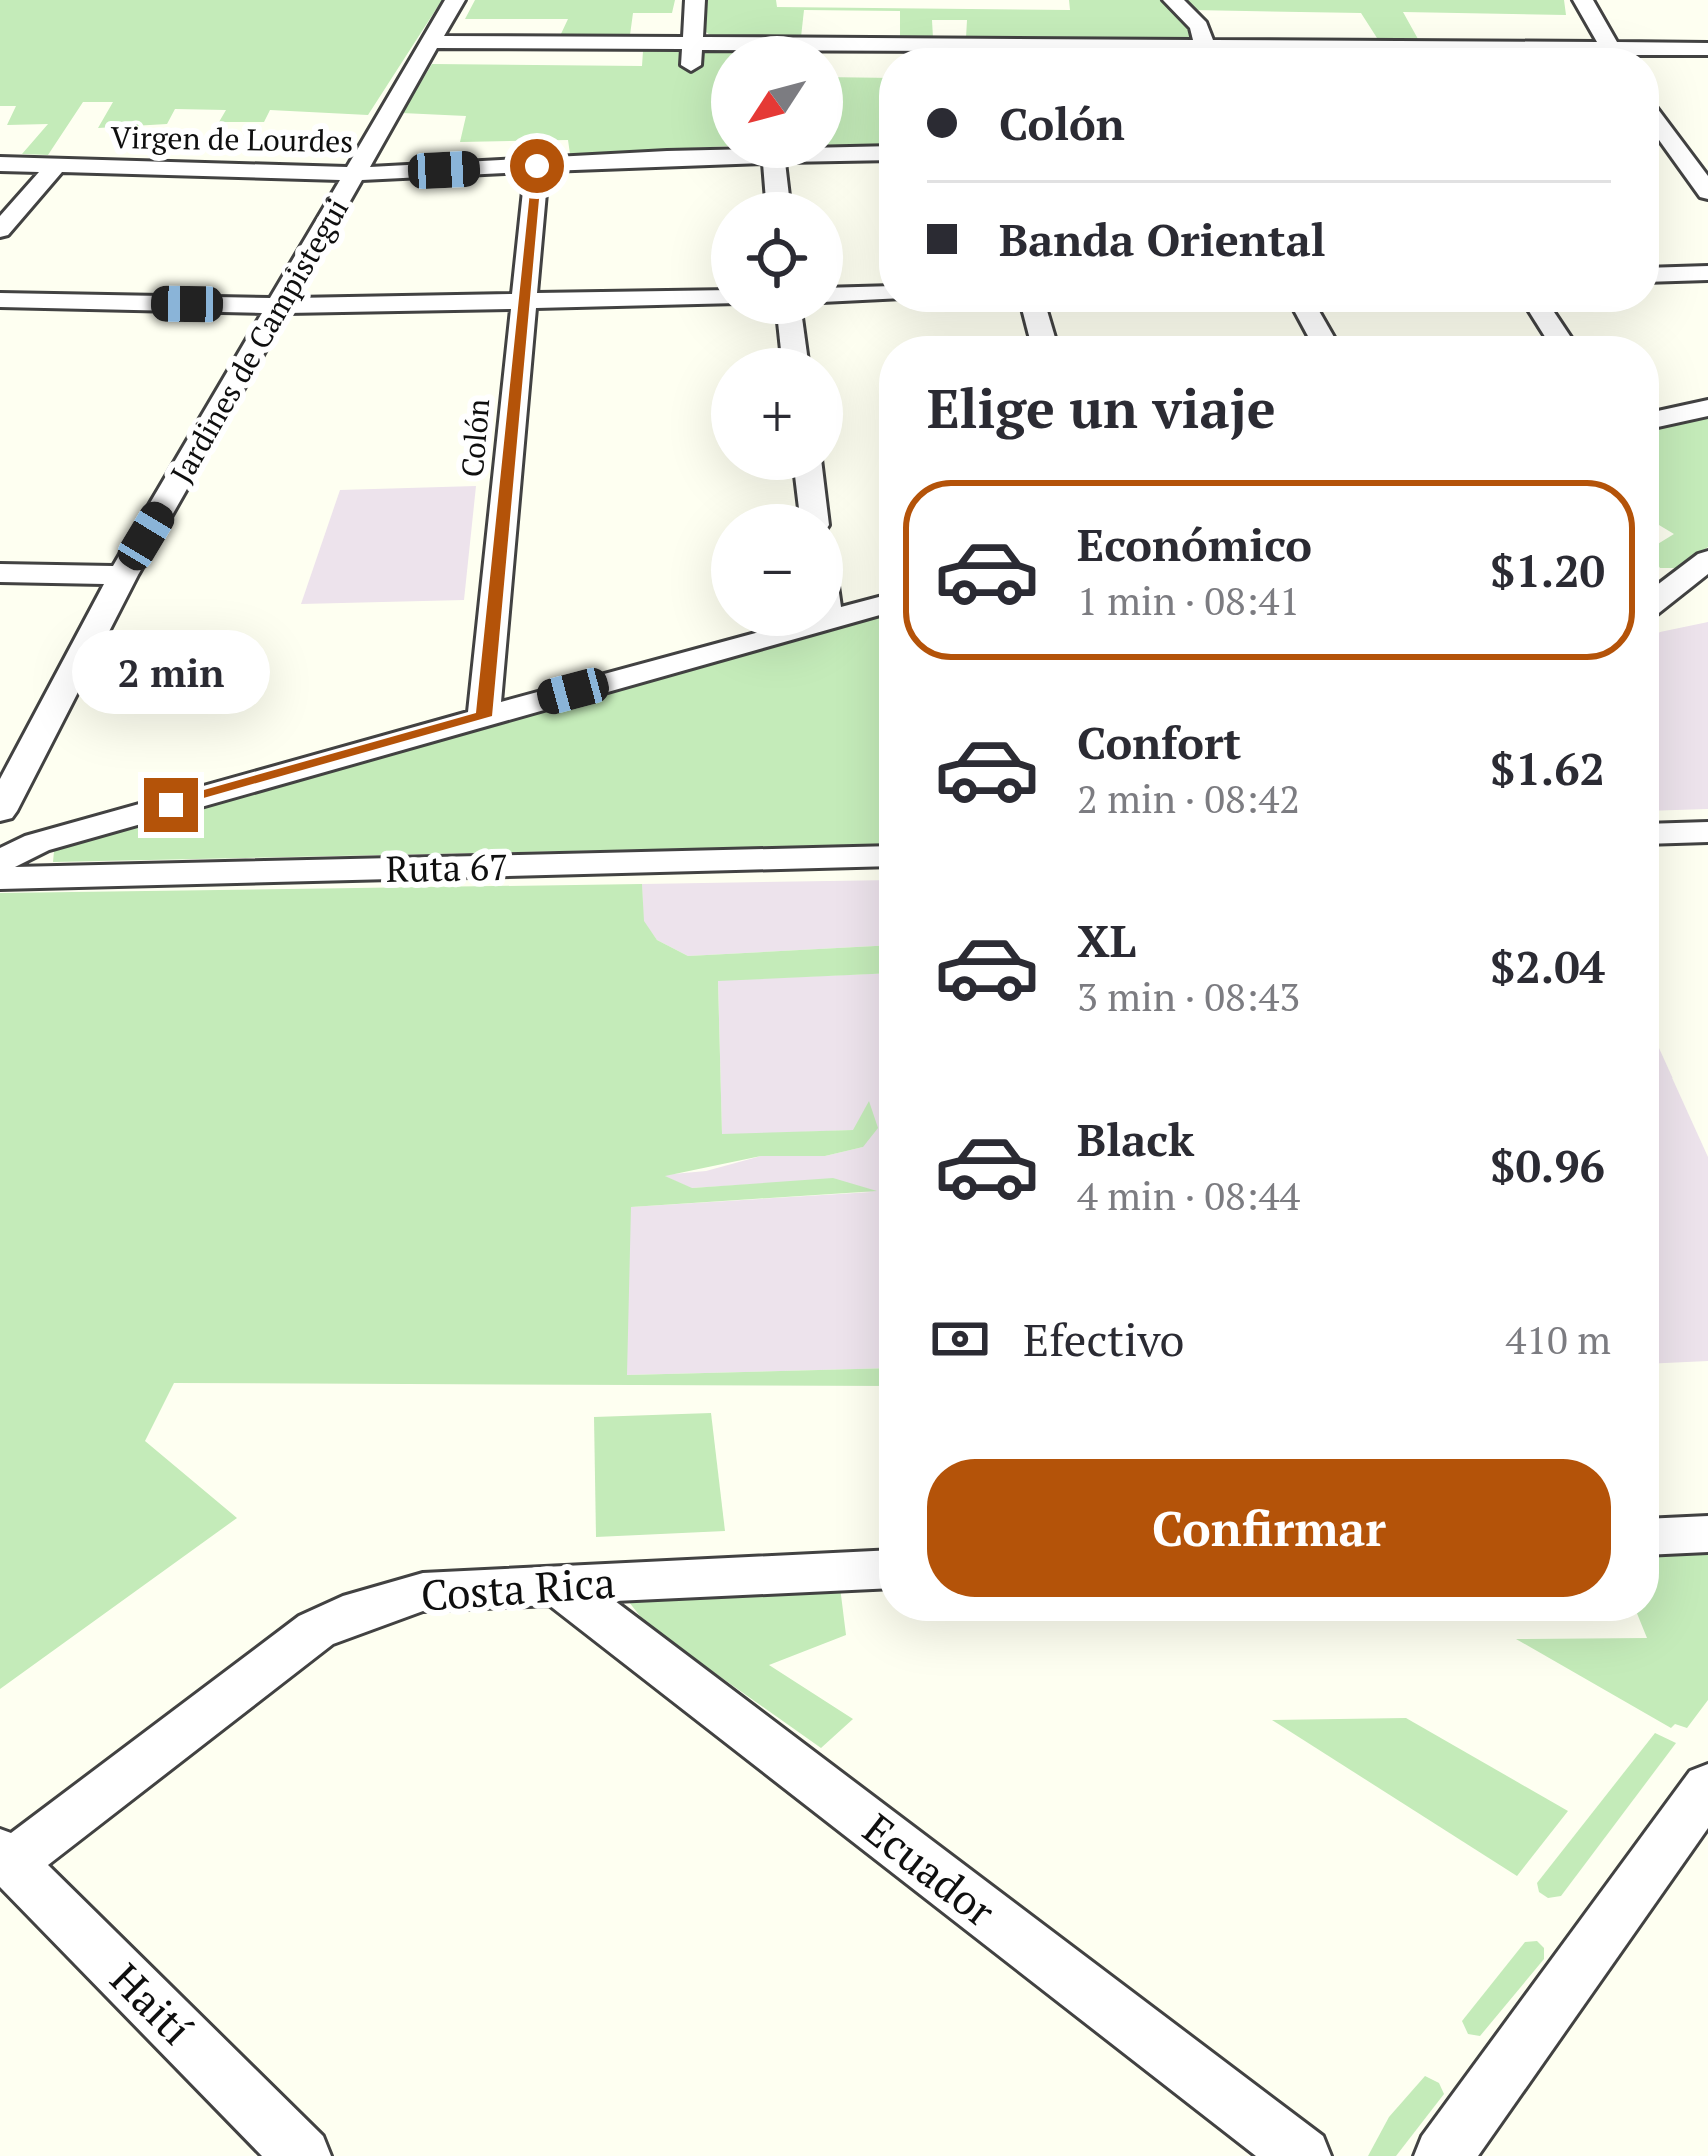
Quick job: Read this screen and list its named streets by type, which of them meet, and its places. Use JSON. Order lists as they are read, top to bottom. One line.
{"streets":{"street":["Virgen de Lourdes","Jardines de Campistegui","Colón","Ruta 67","Costa Rica","Ecuador","Haití"]},"crossings":[["Virgen de Lourdes","Jardines de Campistegui"],["Virgen de Lourdes","Colón"],["Costa Rica","Ecuador"],["Costa Rica","Haití"]],"north":"bottom left","page":{"map_buttons":["+","−"],"banner":["Colón","Banda Oriental"],"heading":"Elige un viaje","list":[{"name":"Económico","note":"1 min · 08:41","value":"$1.20"},{"name":"Confort","note":"2 min · 08:42","value":"$1.62"},{"name":"XL","note":"3 min · 08:43","value":"$2.04"},{"name":"Black","note":"4 min · 08:44","value":"$0.96"}],"bubble":"2 min","pay":["Efectivo","410 m"],"buttons":"Confirmar"}}
